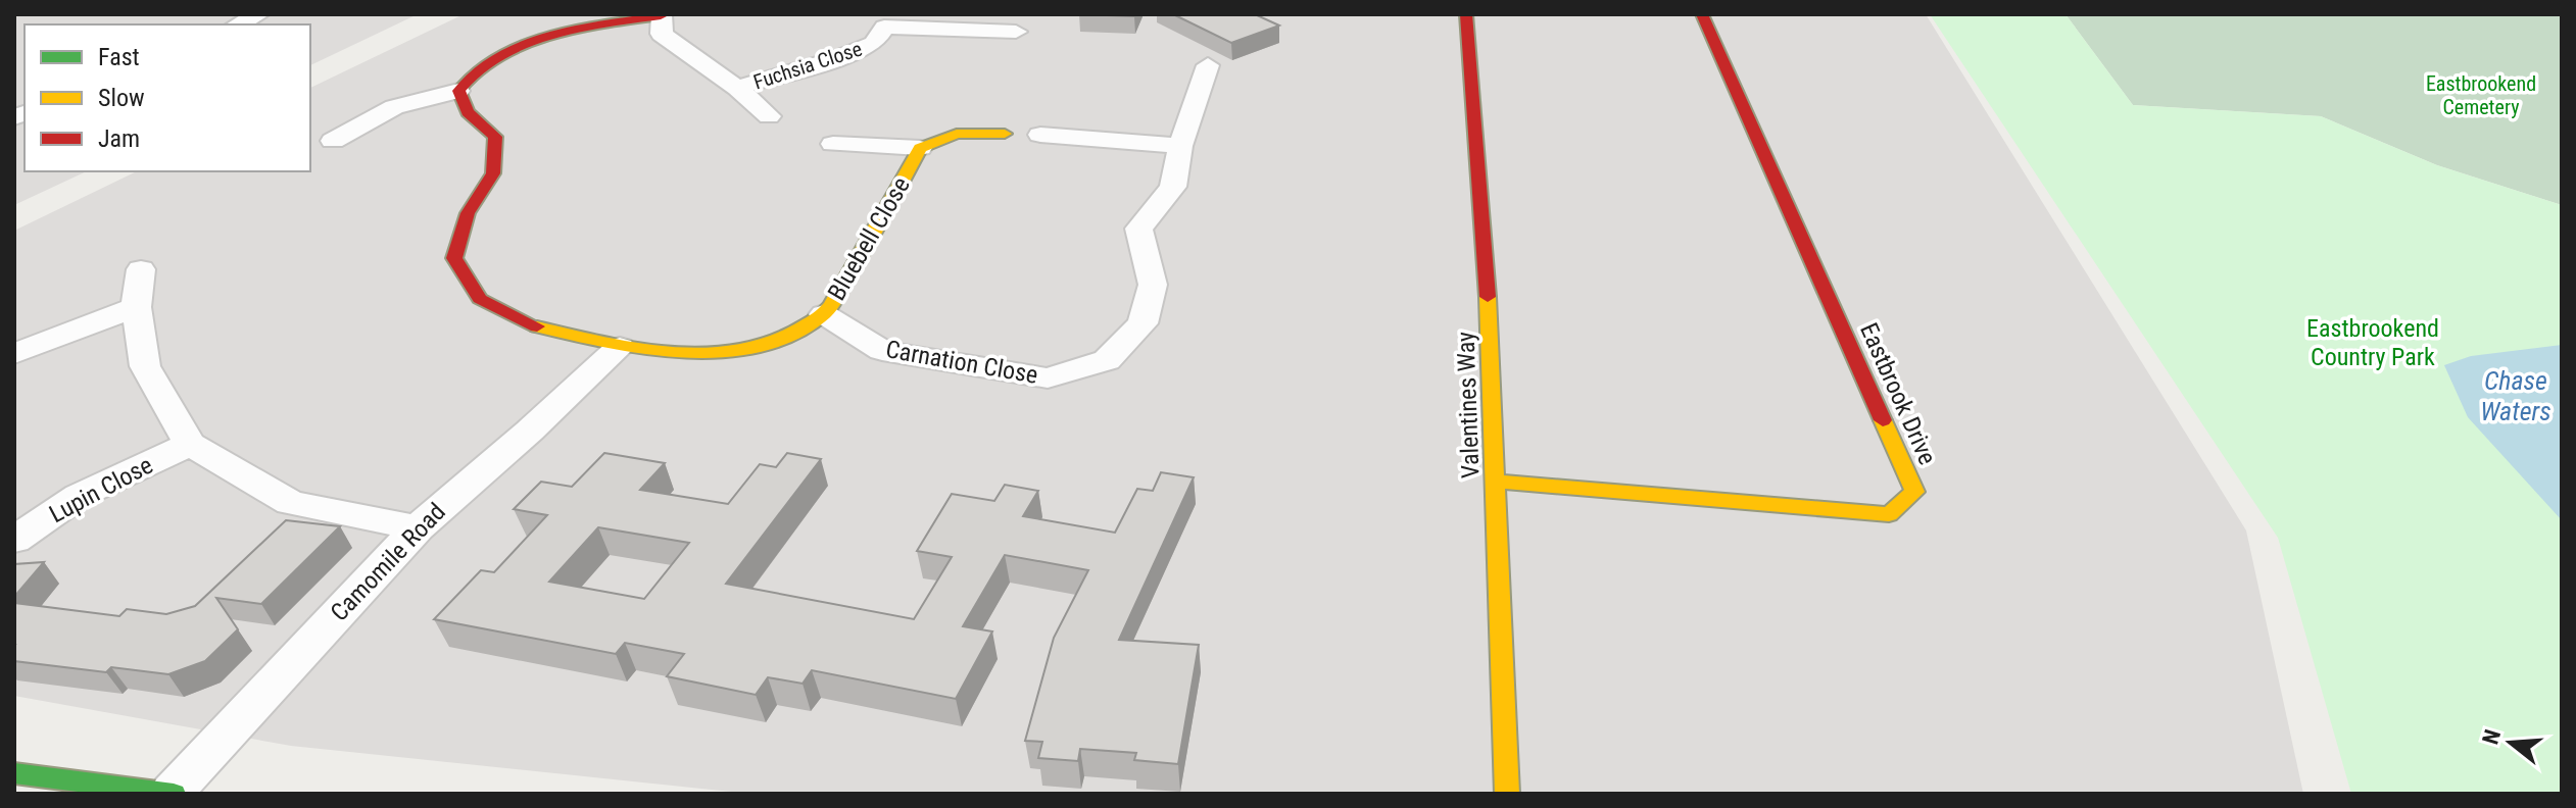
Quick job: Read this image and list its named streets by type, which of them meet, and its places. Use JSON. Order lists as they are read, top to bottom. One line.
{"streets":{"street":["Fuchsia Close","Bluebell Close","Carnation Close","Eastbrook Drive","Valentines Way","Lupin Close","Camomile Road"]},"crossings":[["Bluebell Close","Carnation Close"],["Bluebell Close","Camomile Road"],["Eastbrook Drive","Valentines Way"]],"water":["Chase Waters"],"parks":["Eastbrookend Cemetery","Eastbrookend Country Park"],"legend":["Fast","Slow","Jam"],"north":"left"}
